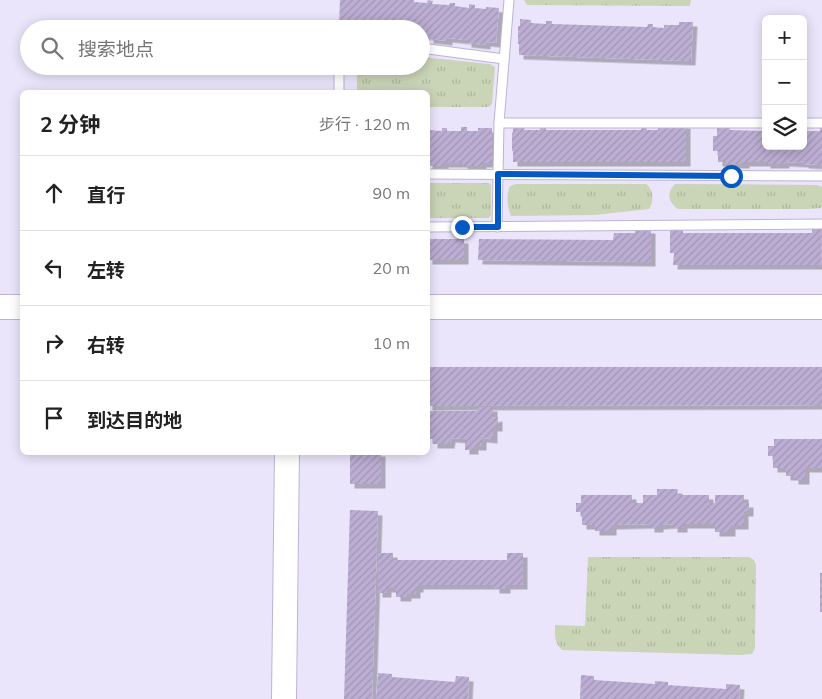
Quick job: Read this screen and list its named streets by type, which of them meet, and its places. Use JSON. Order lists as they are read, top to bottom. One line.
{"page":{"map_buttons":["+","−"],"search":"搜索地点","heading":["2 分钟","步行 · 120 m"],"list":[["直行","90 m"],["左转","20 m"],["右转","10 m"],"到达目的地"]}}
